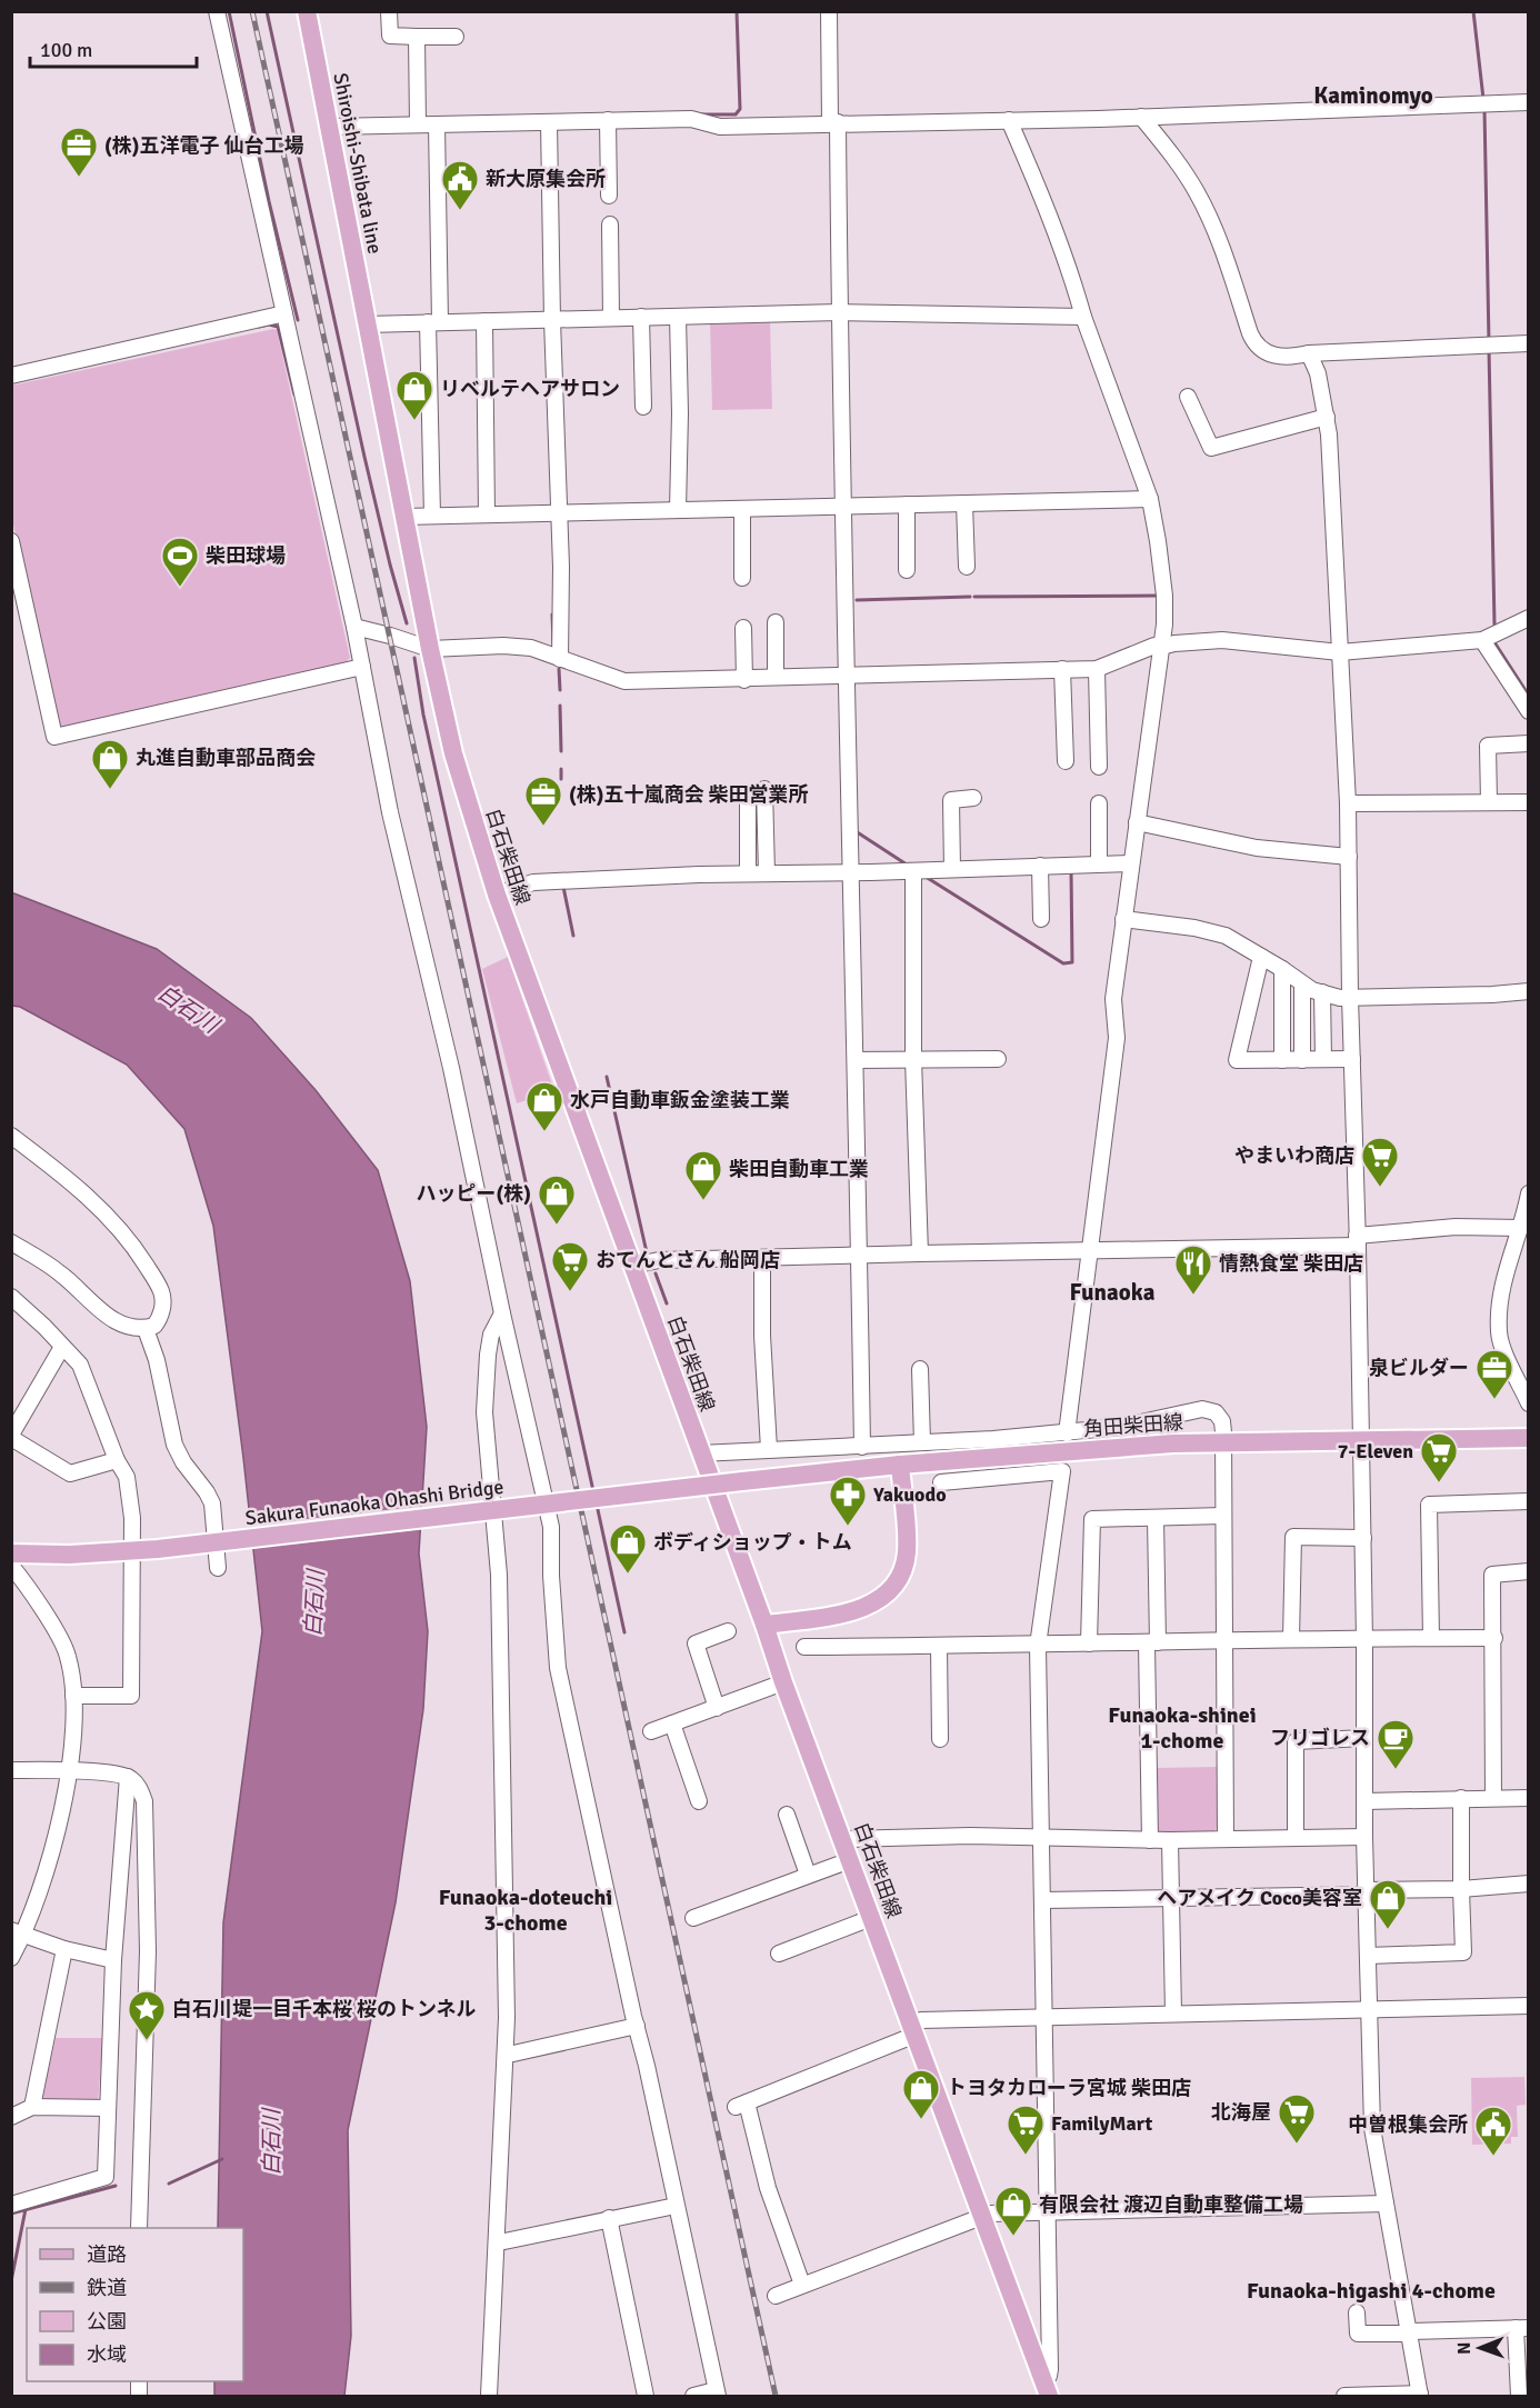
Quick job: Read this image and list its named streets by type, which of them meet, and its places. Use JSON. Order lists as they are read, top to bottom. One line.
{"streets":{"main road":["Shiroishi-Shibata line","白石柴田線","角田柴田線","Sakura Funaoka Ohashi Bridge"]},"crossings":[["Shiroishi-Shibata line","白石柴田線"],["角田柴田線","Sakura Funaoka Ohashi Bridge"]],"districts":["Kaminomyo","Funaoka","Funaoka-shinei 1-chome","Funaoka-doteuchi 3-chome","Funaoka-higashi 4-chome"],"water":["白石川"],"places":{"office":["(株)五洋電子 仙台工場","(株)五十嵐商会 柴田営業所","泉ビルダー"],"public building":["新大原集会所","中曽根集会所"],"shop":["リベルテヘアサロン","丸進自動車部品商会","水戸自動車鈑金塗装工業","柴田自動車工業","ハッピー(株)","ボディショップ・トム","ヘアメイク Coco美容室","トヨタカローラ宮城 柴田店","有限会社 渡辺自動車整備工場"],"sports":["柴田球場"],"supermarket":["やまいわ商店","おてんとさん 船岡店","7-Eleven","北海屋","FamilyMart"],"restaurant":["情熱食堂 柴田店"],"pharmacy":["Yakuodo"],"cafe":["フリゴレス"],"place":["白石川堤一目千本桜 桜のトンネル"]},"legend":["道路","鉄道","公園","水域"],"scale_bar":"100 m","north":"left"}
